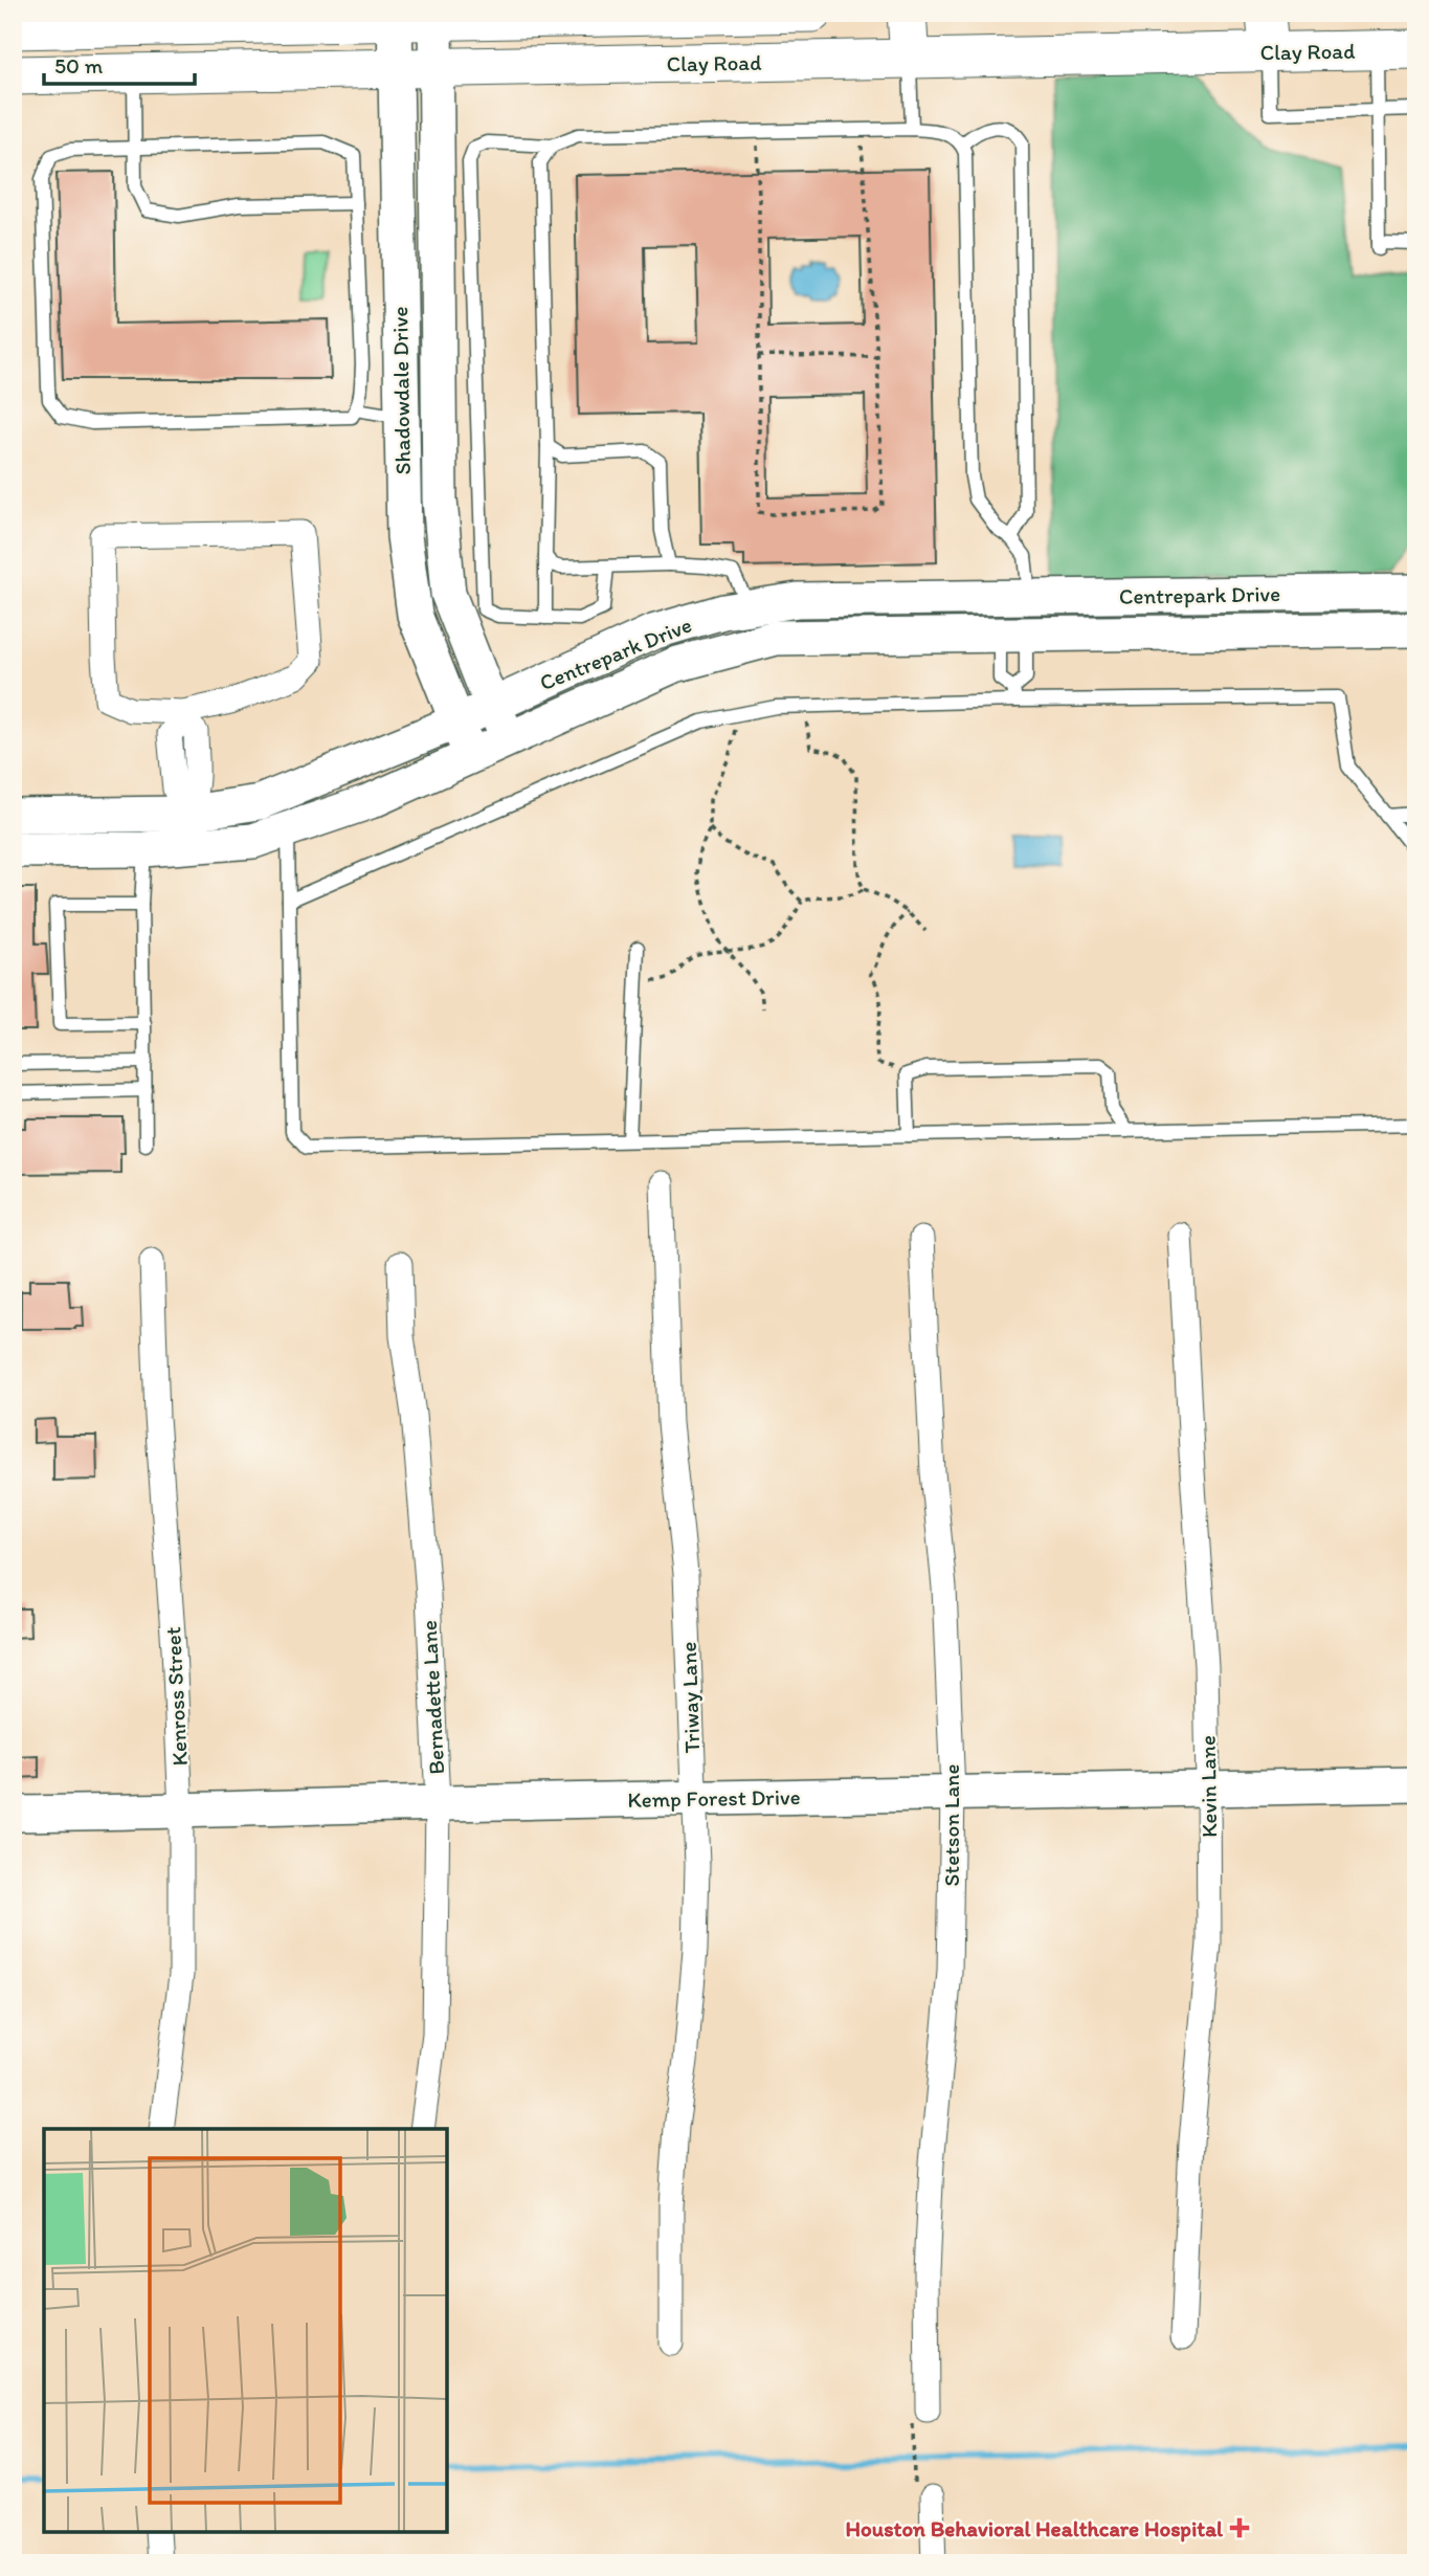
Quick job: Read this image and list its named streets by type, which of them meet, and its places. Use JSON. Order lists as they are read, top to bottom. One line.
{"streets":{"main road":["Clay Road"],"street":["Shadowdale Drive","Centrepark Drive","Kenross Street","Bernadette Lane","Triway Lane","Kevin Lane","Kemp Forest Drive","Stetson Lane"]},"crossings":[["Clay Road","Shadowdale Drive"],["Shadowdale Drive","Centrepark Drive"],["Kenross Street","Kemp Forest Drive"],["Bernadette Lane","Kemp Forest Drive"],["Triway Lane","Kemp Forest Drive"],["Kevin Lane","Kemp Forest Drive"],["Kemp Forest Drive","Stetson Lane"]],"places":{"health":["Houston Behavioral Healthcare Hospital"]},"scale_bar":"50 m"}
